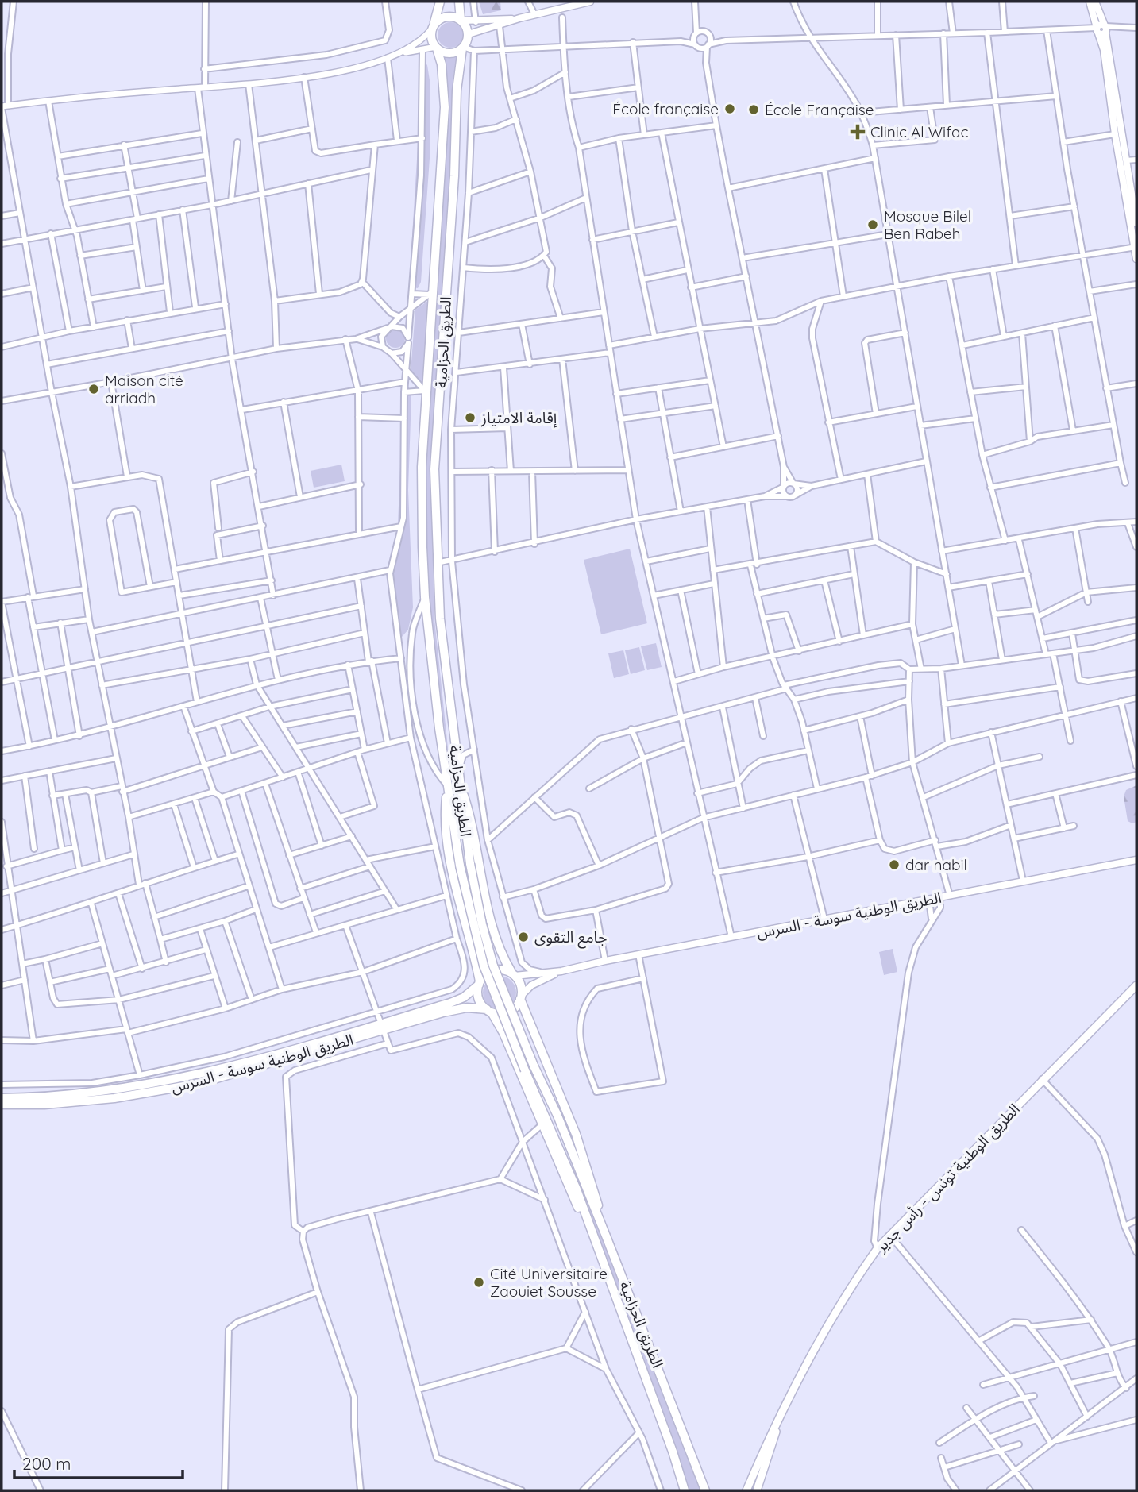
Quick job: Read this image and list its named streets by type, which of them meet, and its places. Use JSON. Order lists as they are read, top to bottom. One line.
{"streets":{"highway":["الطريق الحزامية","الطريق الوطنية سوسة - السرس"],"main road":["الطريق الوطنية تونس - رأس جدير"]},"places":{"other":["École française","École Française","Mosque Bilel Ben Rabeh","Maison cité arriadh","إقامة الامتياز","dar nabil","جامع التقوى","Cité Universitaire Zaouiet Sousse"],"health":["Clinic Al Wifac"]},"scale_bar":"200 m"}
